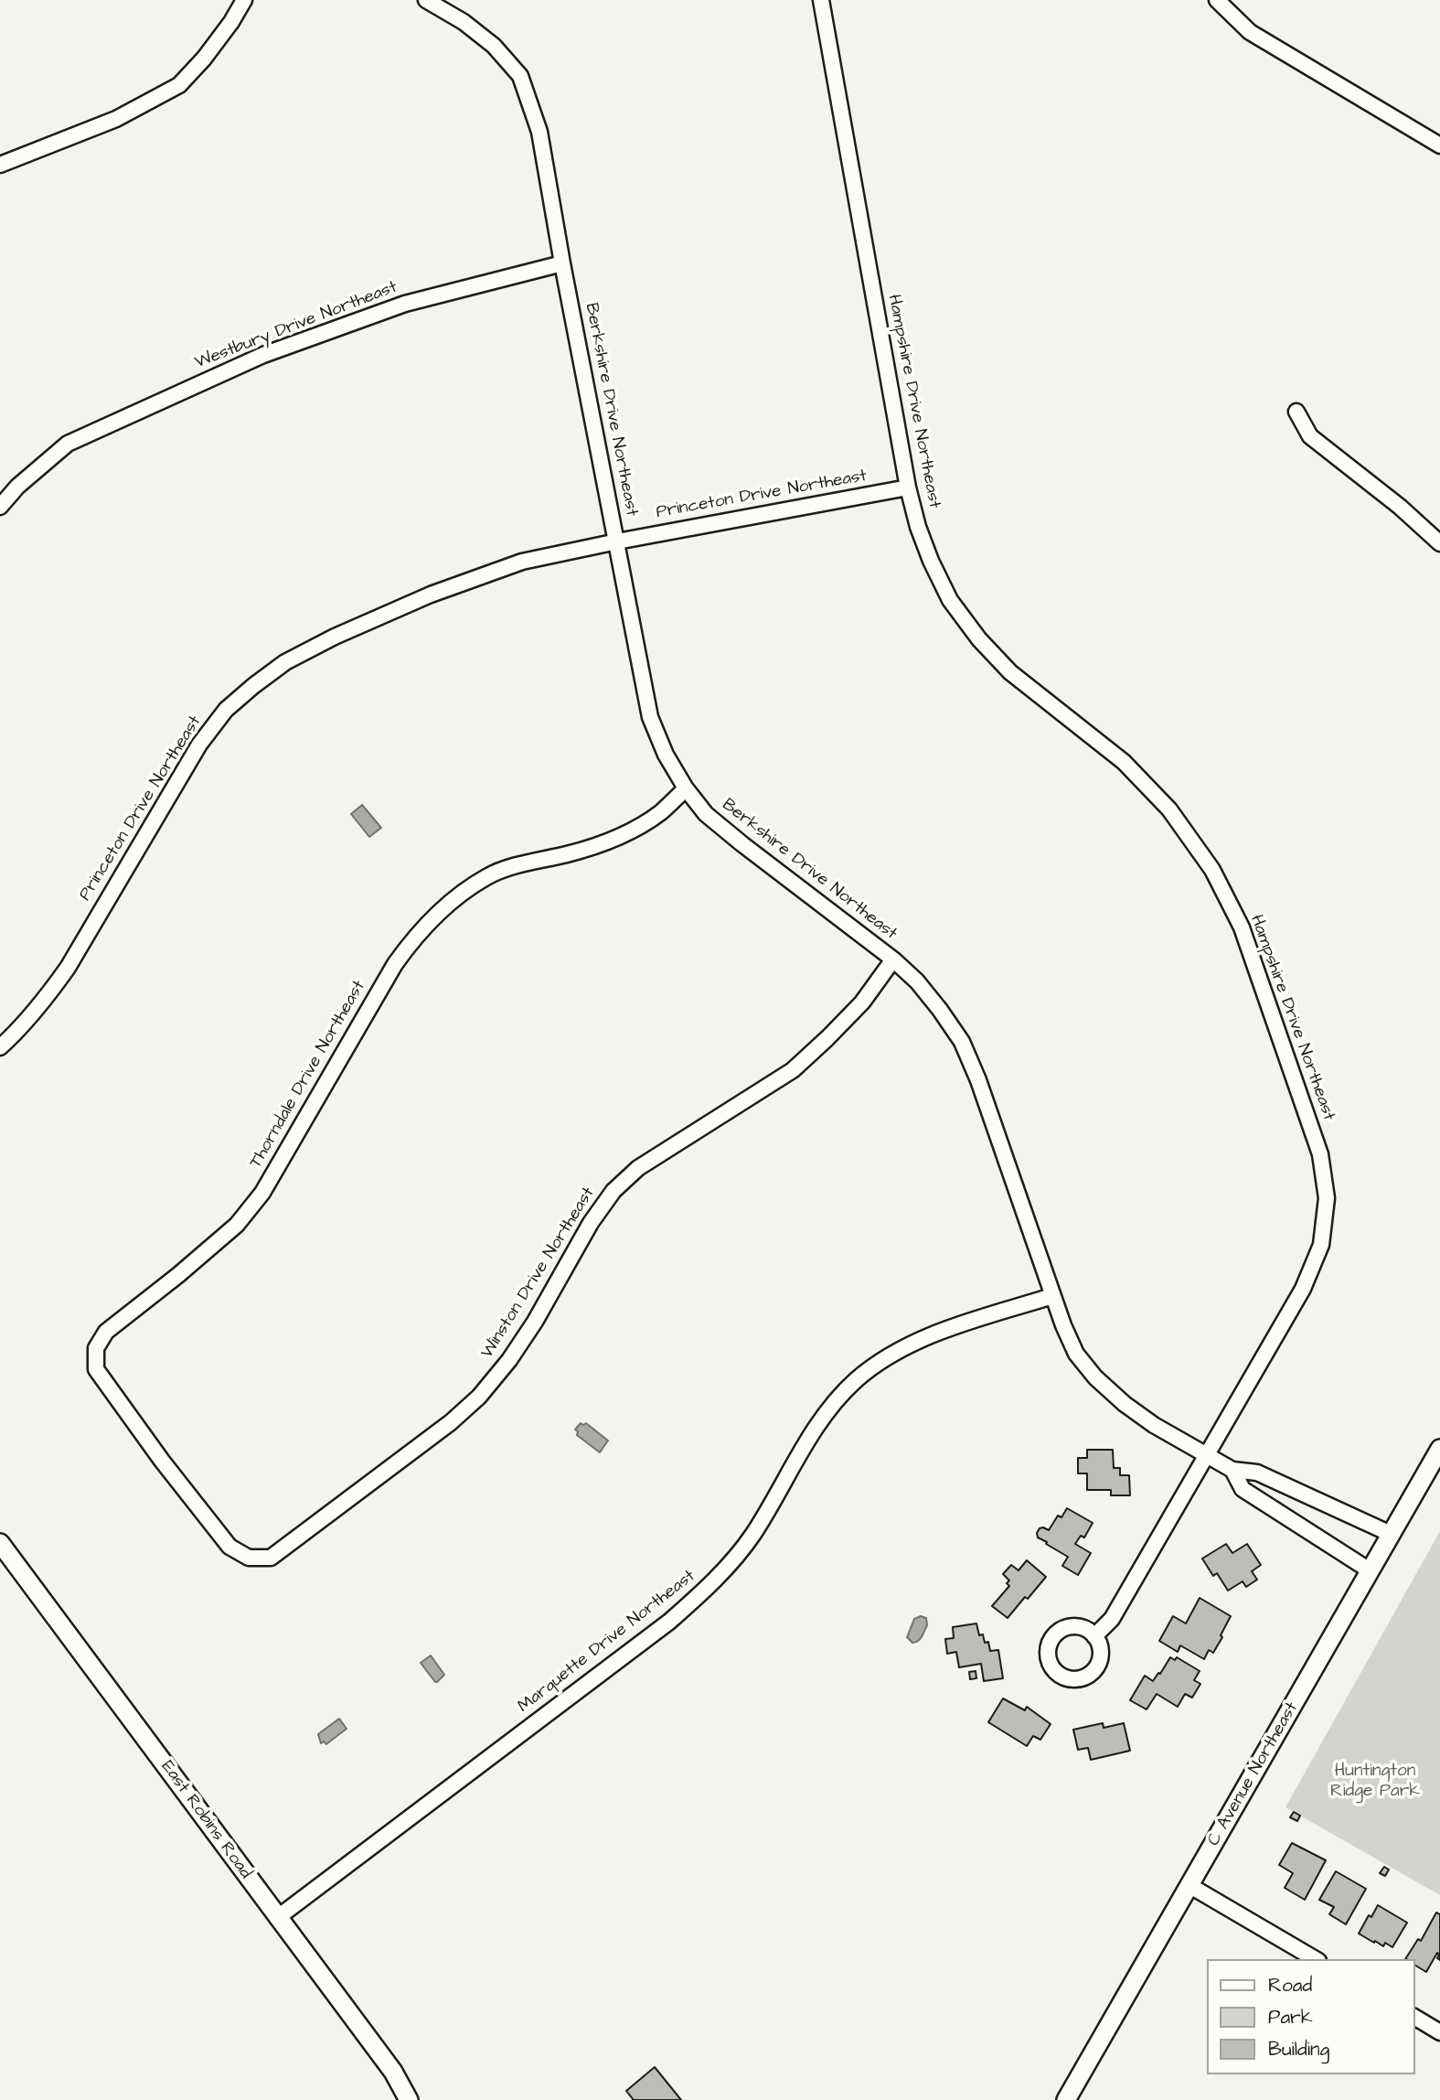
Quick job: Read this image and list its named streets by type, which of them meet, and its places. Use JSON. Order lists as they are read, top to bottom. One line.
{"streets":{"street":["Westbury Drive Northeast","Hampshire Drive Northeast","Berkshire Drive Northeast","Princeton Drive Northeast","Thorndale Drive Northeast","Winston Drive Northeast","Marquette Drive Northeast","C Avenue Northeast","East Robins Road"]},"crossings":[["Westbury Drive Northeast","Berkshire Drive Northeast"],["Hampshire Drive Northeast","Berkshire Drive Northeast"],["Hampshire Drive Northeast","Princeton Drive Northeast"],["Berkshire Drive Northeast","Princeton Drive Northeast"],["Berkshire Drive Northeast","Thorndale Drive Northeast"],["Berkshire Drive Northeast","Winston Drive Northeast"],["Berkshire Drive Northeast","Marquette Drive Northeast"],["Berkshire Drive Northeast","C Avenue Northeast"],["Thorndale Drive Northeast","Winston Drive Northeast"],["Marquette Drive Northeast","East Robins Road"]],"parks":["Huntington Ridge Park"],"legend":["Road","Park","Building"]}
